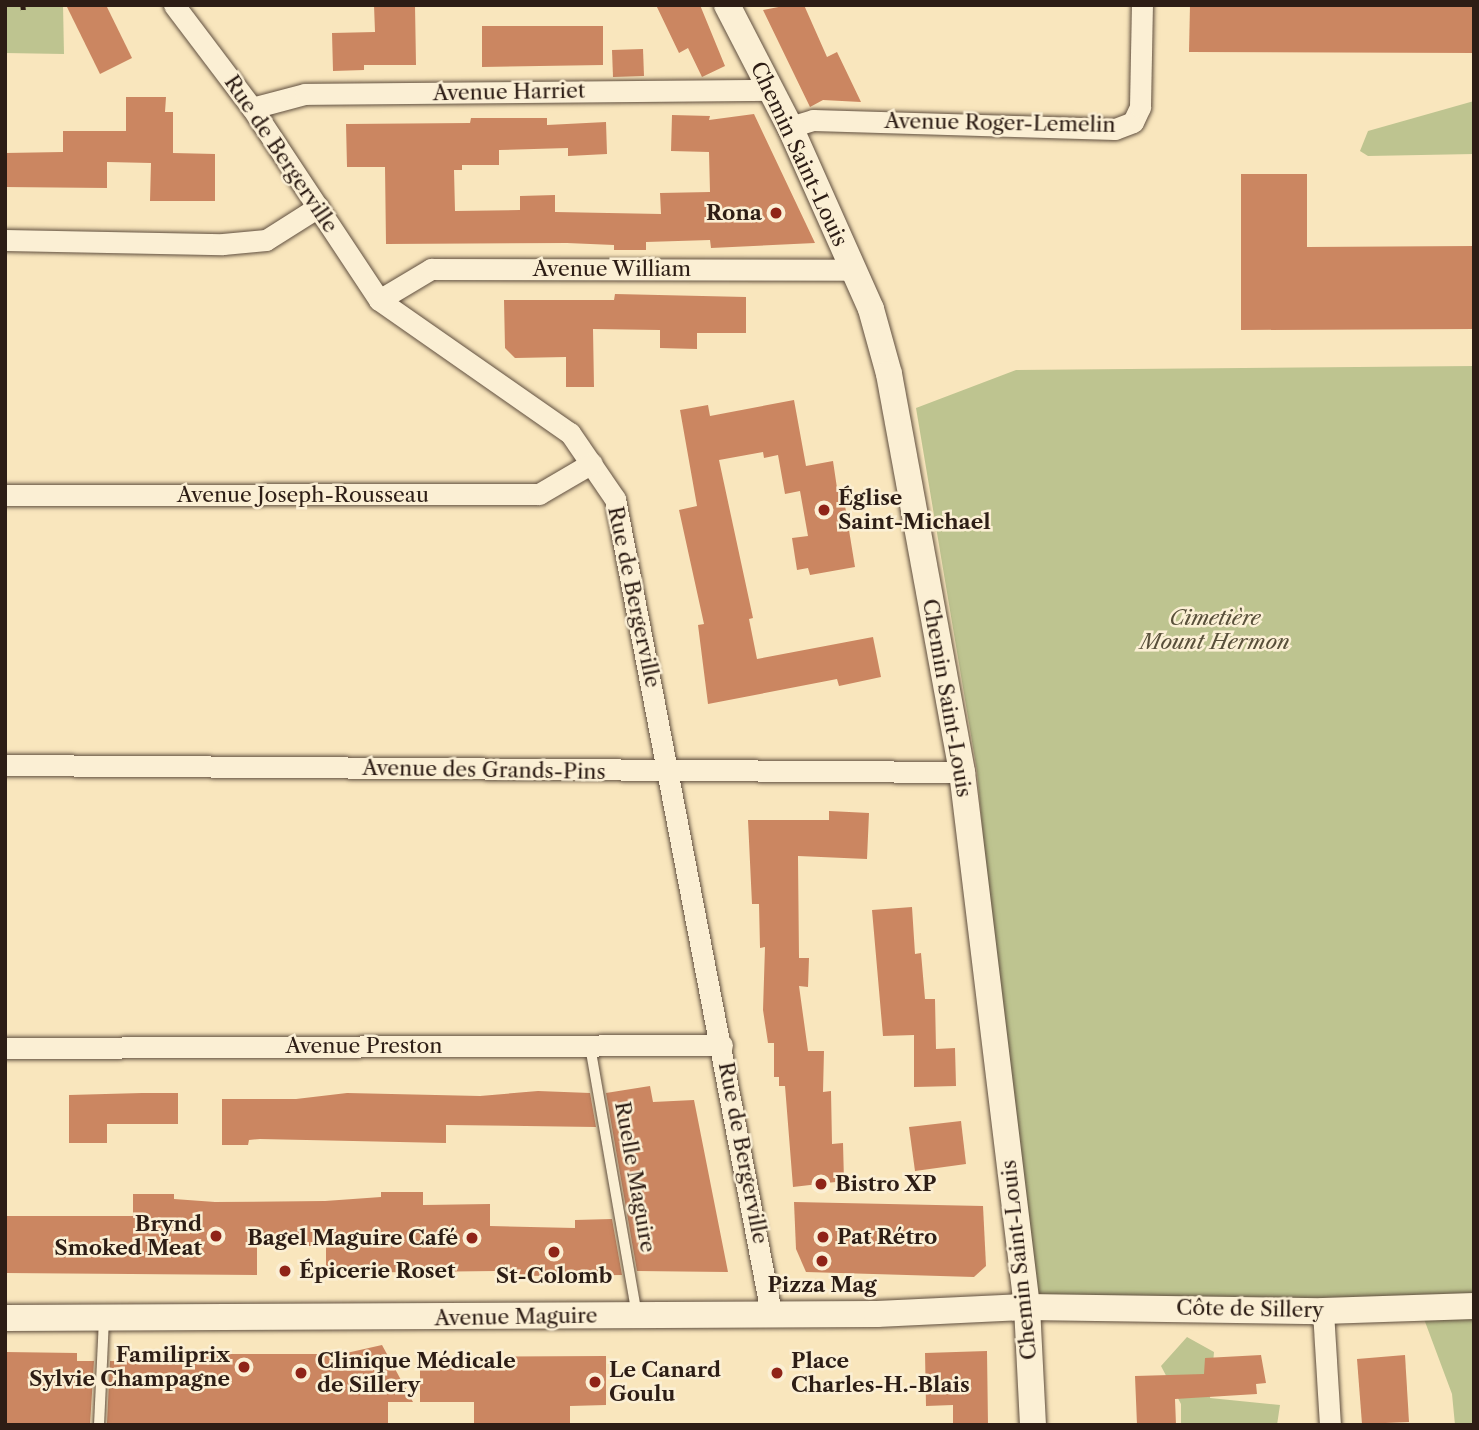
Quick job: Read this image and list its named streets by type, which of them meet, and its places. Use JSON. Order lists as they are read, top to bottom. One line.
{"streets":{"street":["Avenue Harriet","Avenue Roger-Lemelin","Rue de Bergerville","Chemin Saint-Louis","Avenue William","Avenue Joseph-Rousseau","Avenue des Grands-Pins","Avenue Preston","Côte de Sillery","Avenue Maguire"],"lane":["Ruelle Maguire"]},"crossings":[["Avenue Harriet","Rue de Bergerville"],["Avenue Harriet","Chemin Saint-Louis"],["Avenue Roger-Lemelin","Chemin Saint-Louis"],["Rue de Bergerville","Avenue William"],["Rue de Bergerville","Avenue Joseph-Rousseau"],["Rue de Bergerville","Avenue des Grands-Pins"],["Rue de Bergerville","Avenue Preston"],["Rue de Bergerville","Avenue Maguire"],["Chemin Saint-Louis","Avenue William"],["Chemin Saint-Louis","Avenue des Grands-Pins"],["Chemin Saint-Louis","Côte de Sillery"],["Chemin Saint-Louis","Avenue Maguire"],["Avenue Preston","Ruelle Maguire"],["Ruelle Maguire","Avenue Maguire"],["Côte de Sillery","Avenue Maguire"]],"parks":["Cimetière Mount Hermon"],"places":["Rona","Église Saint-Michael","Bistro XP","Brynd Smoked Meat","Pat Rétro","Bagel Maguire Café","St-Colomb","Pizza Mag","Épicerie Roset","Familiprix Sylvie Champagne","Clinique Médicale de Sillery","Place Charles-H.-Blais","Le Canard Goulu"]}
